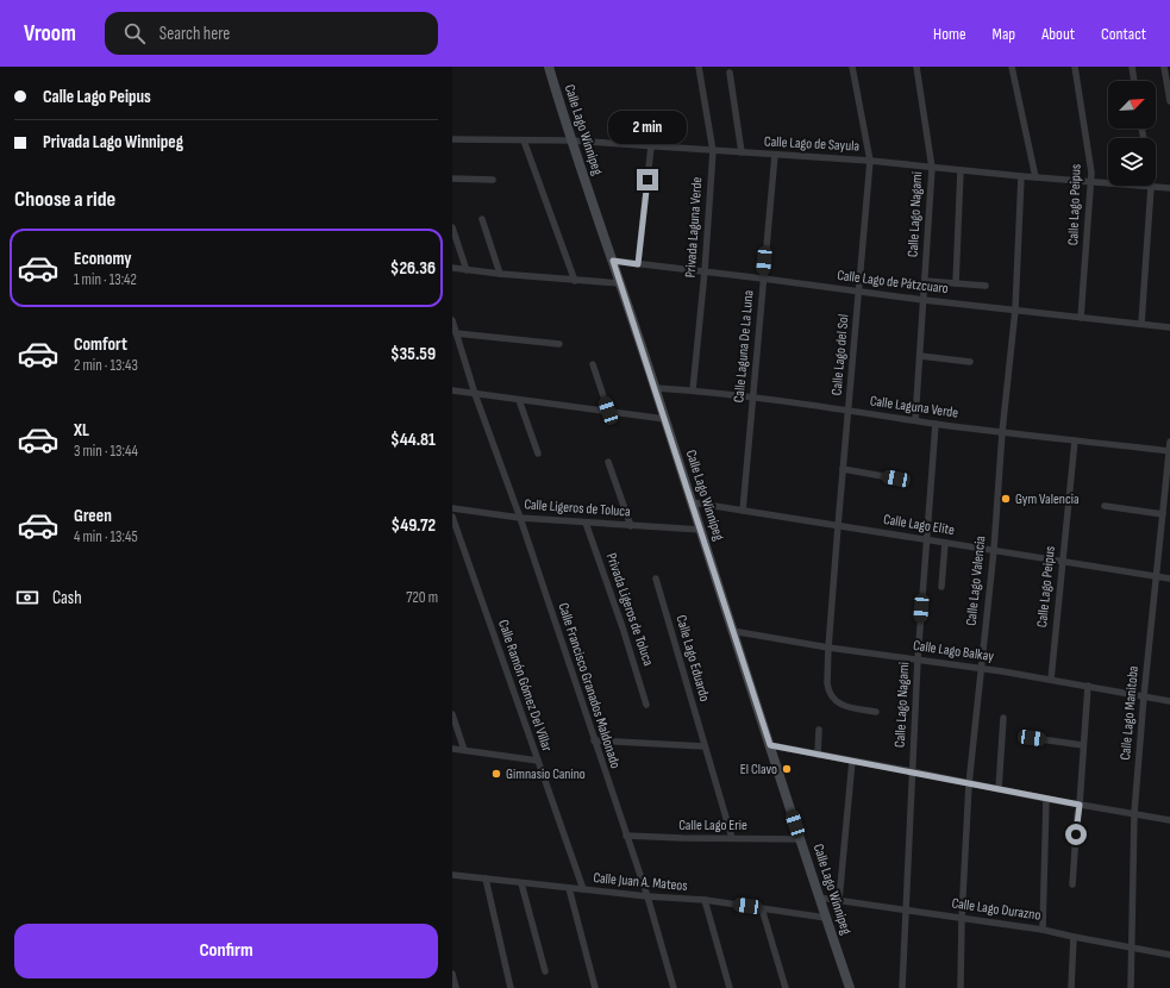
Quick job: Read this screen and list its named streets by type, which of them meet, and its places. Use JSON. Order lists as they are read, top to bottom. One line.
{"streets":{"main road":["Calle Lago Winnipeg"],"street":["Calle Lago de Sayula","Calle Lago Peipus","Calle Lago Nagami","Privada Laguna Verde","Calle Lago de Pátzcuaro","Calle Laguna De La Luna","Calle Lago del Sol","Calle Laguna Verde","Calle Ligeros de Toluca","Calle Lago Elite","Calle Lago Valencia","Privada Ligeros de Toluca","Calle Lago Balkay","Calle Lago Eduardo","Calle Ramón Gómez Del Villar","Calle Francisco Granados Maldonado","Calle Lago Manitoba","Calle Lago Erie","Calle Juan A. Mateos","Calle Lago Durazno"]},"crossings":[["Calle Lago Winnipeg","Calle Lago de Sayula"],["Calle Lago Winnipeg","Calle Lago de Pátzcuaro"],["Calle Lago Winnipeg","Calle Laguna Verde"],["Calle Lago Winnipeg","Calle Ligeros de Toluca"],["Calle Lago Winnipeg","Calle Lago Elite"],["Calle Lago Winnipeg","Calle Lago Balkay"],["Calle Lago Winnipeg","Calle Lago Erie"],["Calle Lago Winnipeg","Calle Juan A. Mateos"],["Calle Lago Winnipeg","Calle Lago Durazno"],["Calle Lago de Sayula","Calle Lago Peipus"],["Calle Lago de Sayula","Calle Lago Nagami"],["Calle Lago de Sayula","Privada Laguna Verde"],["Calle Lago de Sayula","Calle Laguna De La Luna"],["Calle Lago de Sayula","Calle Lago del Sol"],["Calle Lago de Sayula","Calle Lago Valencia"],["Calle Lago Peipus","Calle Lago de Pátzcuaro"],["Calle Lago Peipus","Calle Laguna Verde"],["Calle Lago Peipus","Calle Lago Elite"],["Calle Lago Peipus","Calle Lago Balkay"],["Calle Lago Nagami","Calle Lago de Pátzcuaro"],["Calle Lago Nagami","Calle Laguna Verde"],["Calle Lago Nagami","Calle Lago Elite"],["Calle Lago Nagami","Calle Lago Balkay"],["Calle Lago Nagami","Calle Lago Durazno"],["Privada Laguna Verde","Calle Lago de Pátzcuaro"],["Privada Laguna Verde","Calle Laguna Verde"],["Calle Lago de Pátzcuaro","Calle Laguna De La Luna"],["Calle Lago de Pátzcuaro","Calle Lago del Sol"],["Calle Lago de Pátzcuaro","Calle Lago Valencia"],["Calle Laguna De La Luna","Calle Laguna Verde"],["Calle Laguna De La Luna","Calle Lago Elite"],["Calle Lago del Sol","Calle Laguna Verde"],["Calle Lago del Sol","Calle Lago Elite"],["Calle Lago del Sol","Calle Lago Balkay"],["Calle Laguna Verde","Calle Lago Valencia"],["Calle Laguna Verde","Calle Lago Manitoba"],["Calle Ligeros de Toluca","Privada Ligeros de Toluca"],["Calle Ligeros de Toluca","Calle Francisco Granados Maldonado"],["Calle Lago Elite","Calle Lago Valencia"],["Calle Lago Elite","Calle Lago Manitoba"],["Calle Lago Valencia","Calle Lago Balkay"],["Calle Lago Valencia","Calle Lago Durazno"],["Calle Lago Balkay","Calle Lago Manitoba"],["Calle Lago Eduardo","Calle Lago Erie"],["Calle Ramón Gómez Del Villar","Calle Juan A. Mateos"],["Calle Francisco Granados Maldonado","Calle Lago Erie"],["Calle Francisco Granados Maldonado","Calle Juan A. Mateos"],["Calle Lago Manitoba","Calle Lago Durazno"]],"places":["Gym Valencia","El Clavo","Gimnasio Canino"],"north":"top right","page":{"header":"Vroom","search":"Search here","nav":["Home","Map","About","Contact"],"banner":["Calle Lago Peipus","Privada Lago Winnipeg"],"bubble":"2 min","heading":"Choose a ride","list":[{"name":"Economy","note":"1 min · 13:42","value":"$26.36"},{"name":"Comfort","note":"2 min · 13:43","value":"$35.59"},{"name":"XL","note":"3 min · 13:44","value":"$44.81"},{"name":"Green","note":"4 min · 13:45","value":"$49.72"}],"pay":["Cash","720 m"],"buttons":"Confirm"}}
